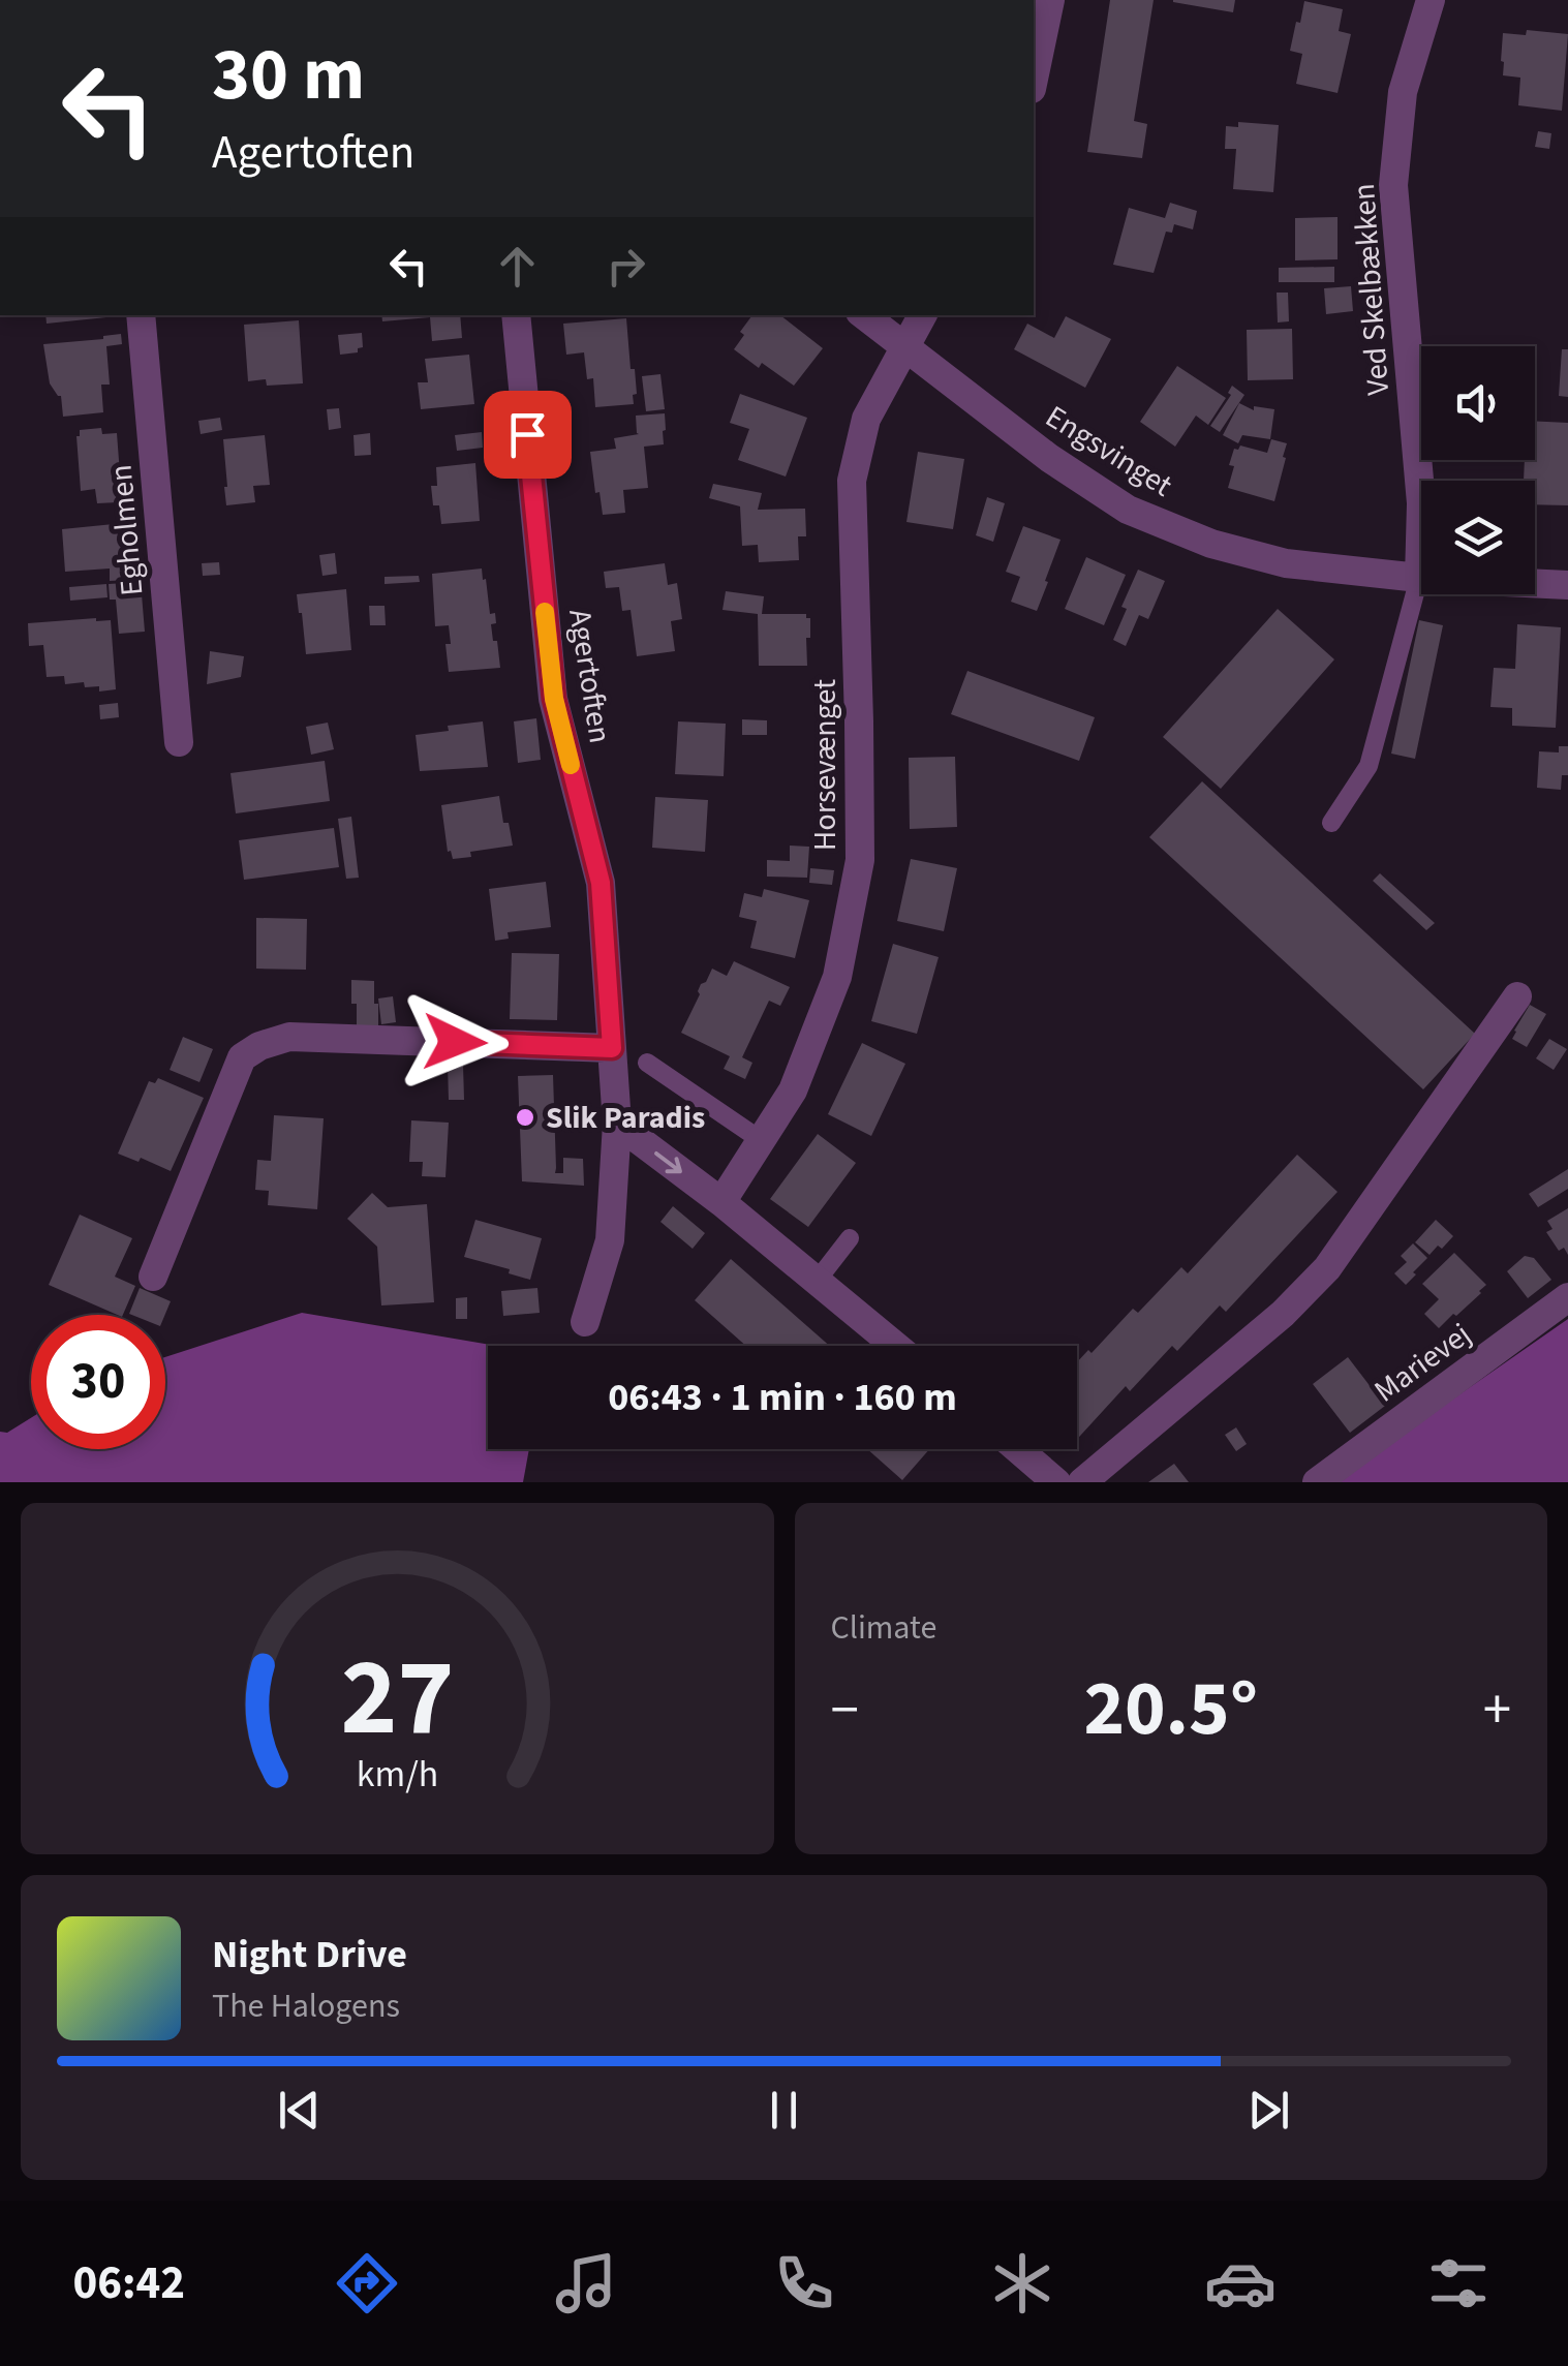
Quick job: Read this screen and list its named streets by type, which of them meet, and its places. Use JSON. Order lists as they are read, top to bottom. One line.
{"streets":{"street":["Ved Skelbækken","Engsvinget","Egholmen","Agertoften","Horsevænget","Marievej"]},"crossings":[["Ved Skelbækken","Engsvinget"],["Engsvinget","Horsevænget"]],"places":["Slik Paradis"],"page":{"turn":["30 m","Agertoften"],"limit":"30","trip":"06:43 · 1 min · 160 m","tile":"Climate","heat":["−","20.5°","+"],"song":["Night Drive","The Halogens"],"tabs":"06:42","gauge":["27","km/h"]}}
